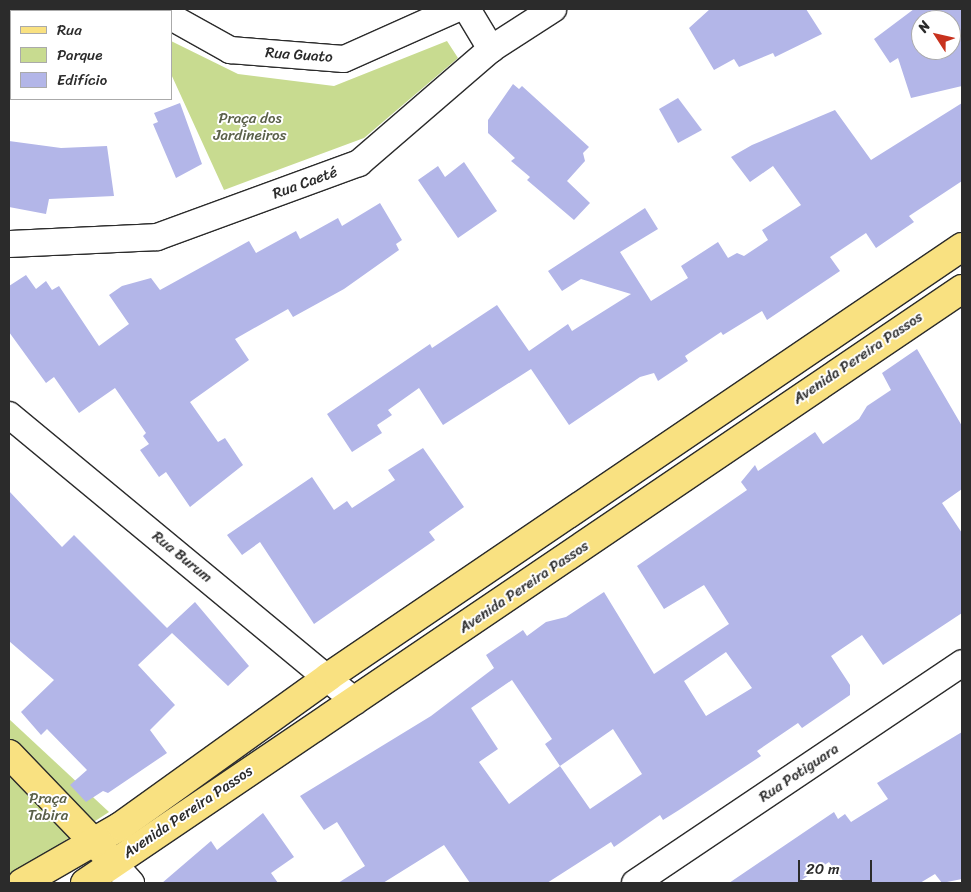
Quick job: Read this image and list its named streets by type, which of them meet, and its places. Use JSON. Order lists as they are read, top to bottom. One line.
{"streets":{"main road":["Avenida Pereira Passos"],"street":["Rua Guato","Rua Caeté","Rua Burum","Rua Potiguara"]},"crossings":[["Avenida Pereira Passos","Rua Burum"]],"parks":["Praça dos Jardineiros","Praça Tabira"],"legend":["Rua","Parque","Edifício"],"scale_bar":"20 m","north":"top left"}
